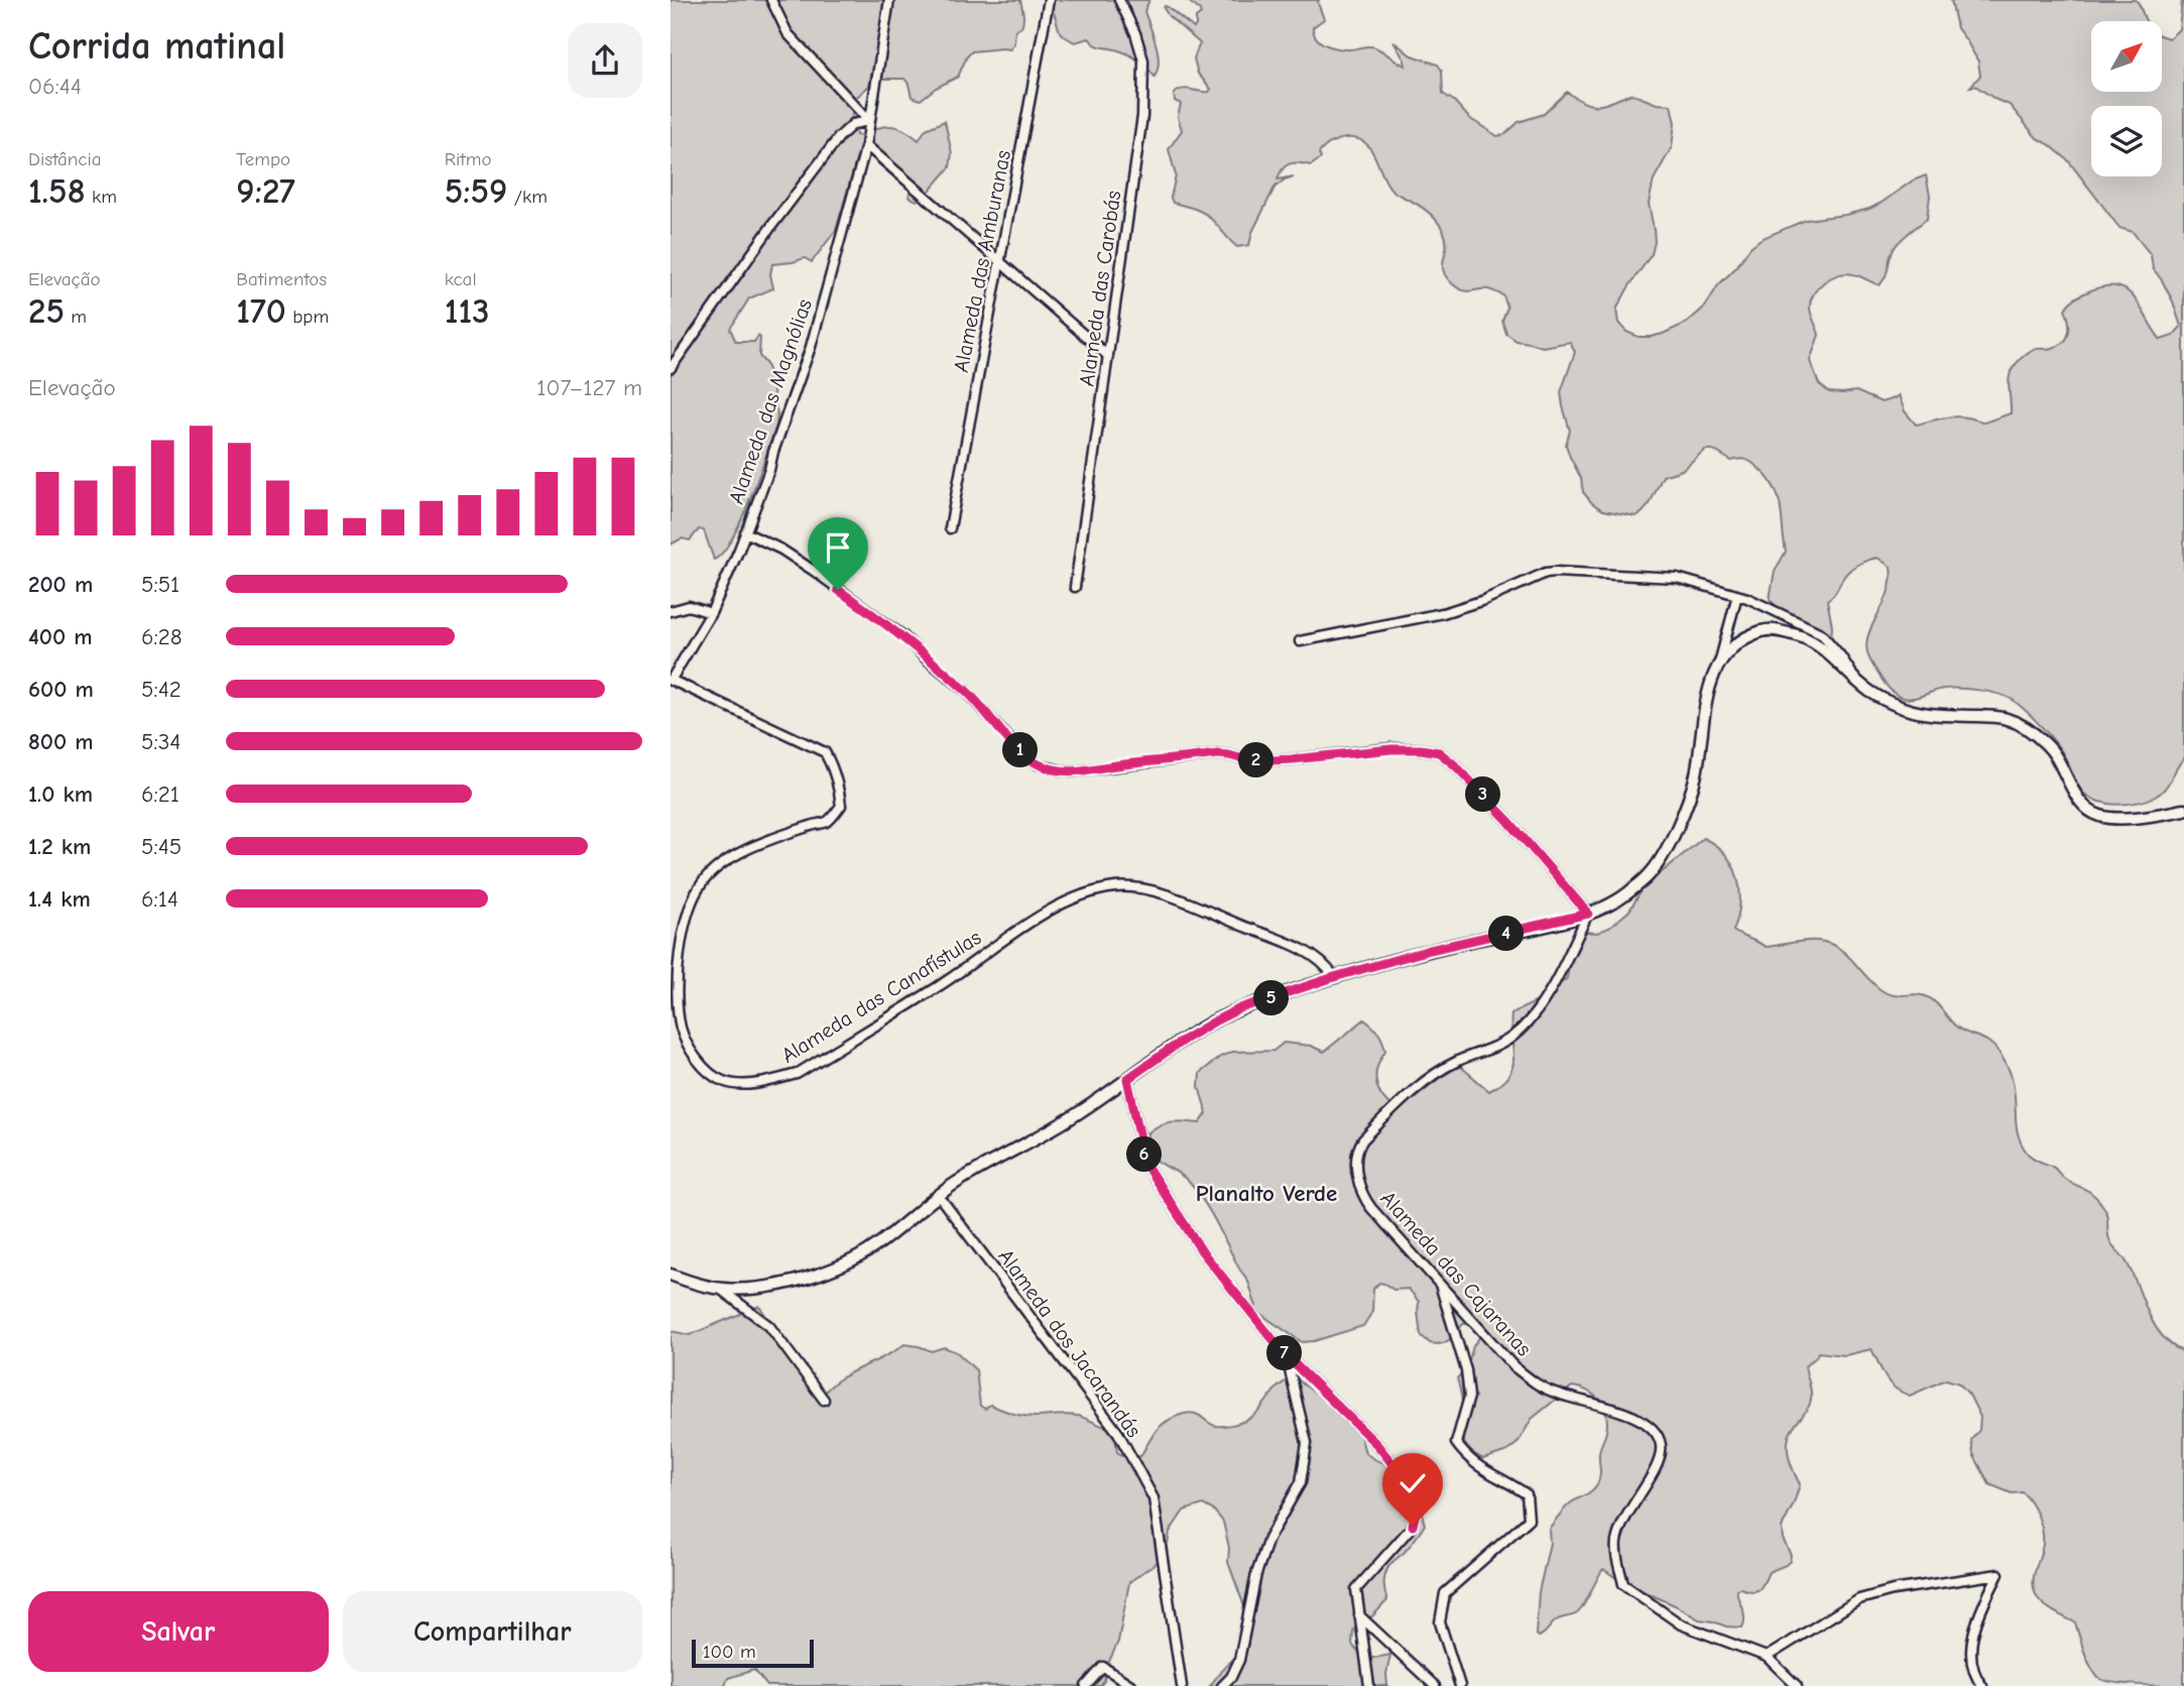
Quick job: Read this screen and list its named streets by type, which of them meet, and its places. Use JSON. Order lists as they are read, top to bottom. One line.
{"streets":{"street":["Alameda das Amburanas","Alameda das Carobás","Alameda das Magnólias","Alameda das Canafístulas","Alameda das Cajaranas","Alameda dos Jacarandás"]},"crossings":[["Alameda das Magnólias","Alameda das Canafístulas"]],"districts":["Planalto Verde"],"scale_bar":"100 m","north":"top right","page":{"heading":["Corrida matinal","06:44"],"stats":[["Distância","1.58 km"],["Tempo","9:27"],["Ritmo","5:59 /km"],["Elevação","25 m"],["Batimentos","170 bpm"],["kcal","113"]],"chart":["Elevação","107–127 m"],"list":[{"name":"200 m","note":"5:51"},{"name":"400 m","note":"6:28"},{"name":"600 m","note":"5:42"},{"name":"800 m","note":"5:34"},{"name":"1.0 km","note":"6:21"},{"name":"1.2 km","note":"5:45"},{"name":"1.4 km","note":"6:14"}],"pins":["1","2","3","4","5","6","7"],"buttons":["Salvar","Compartilhar"],"scale":"100 m"}}
